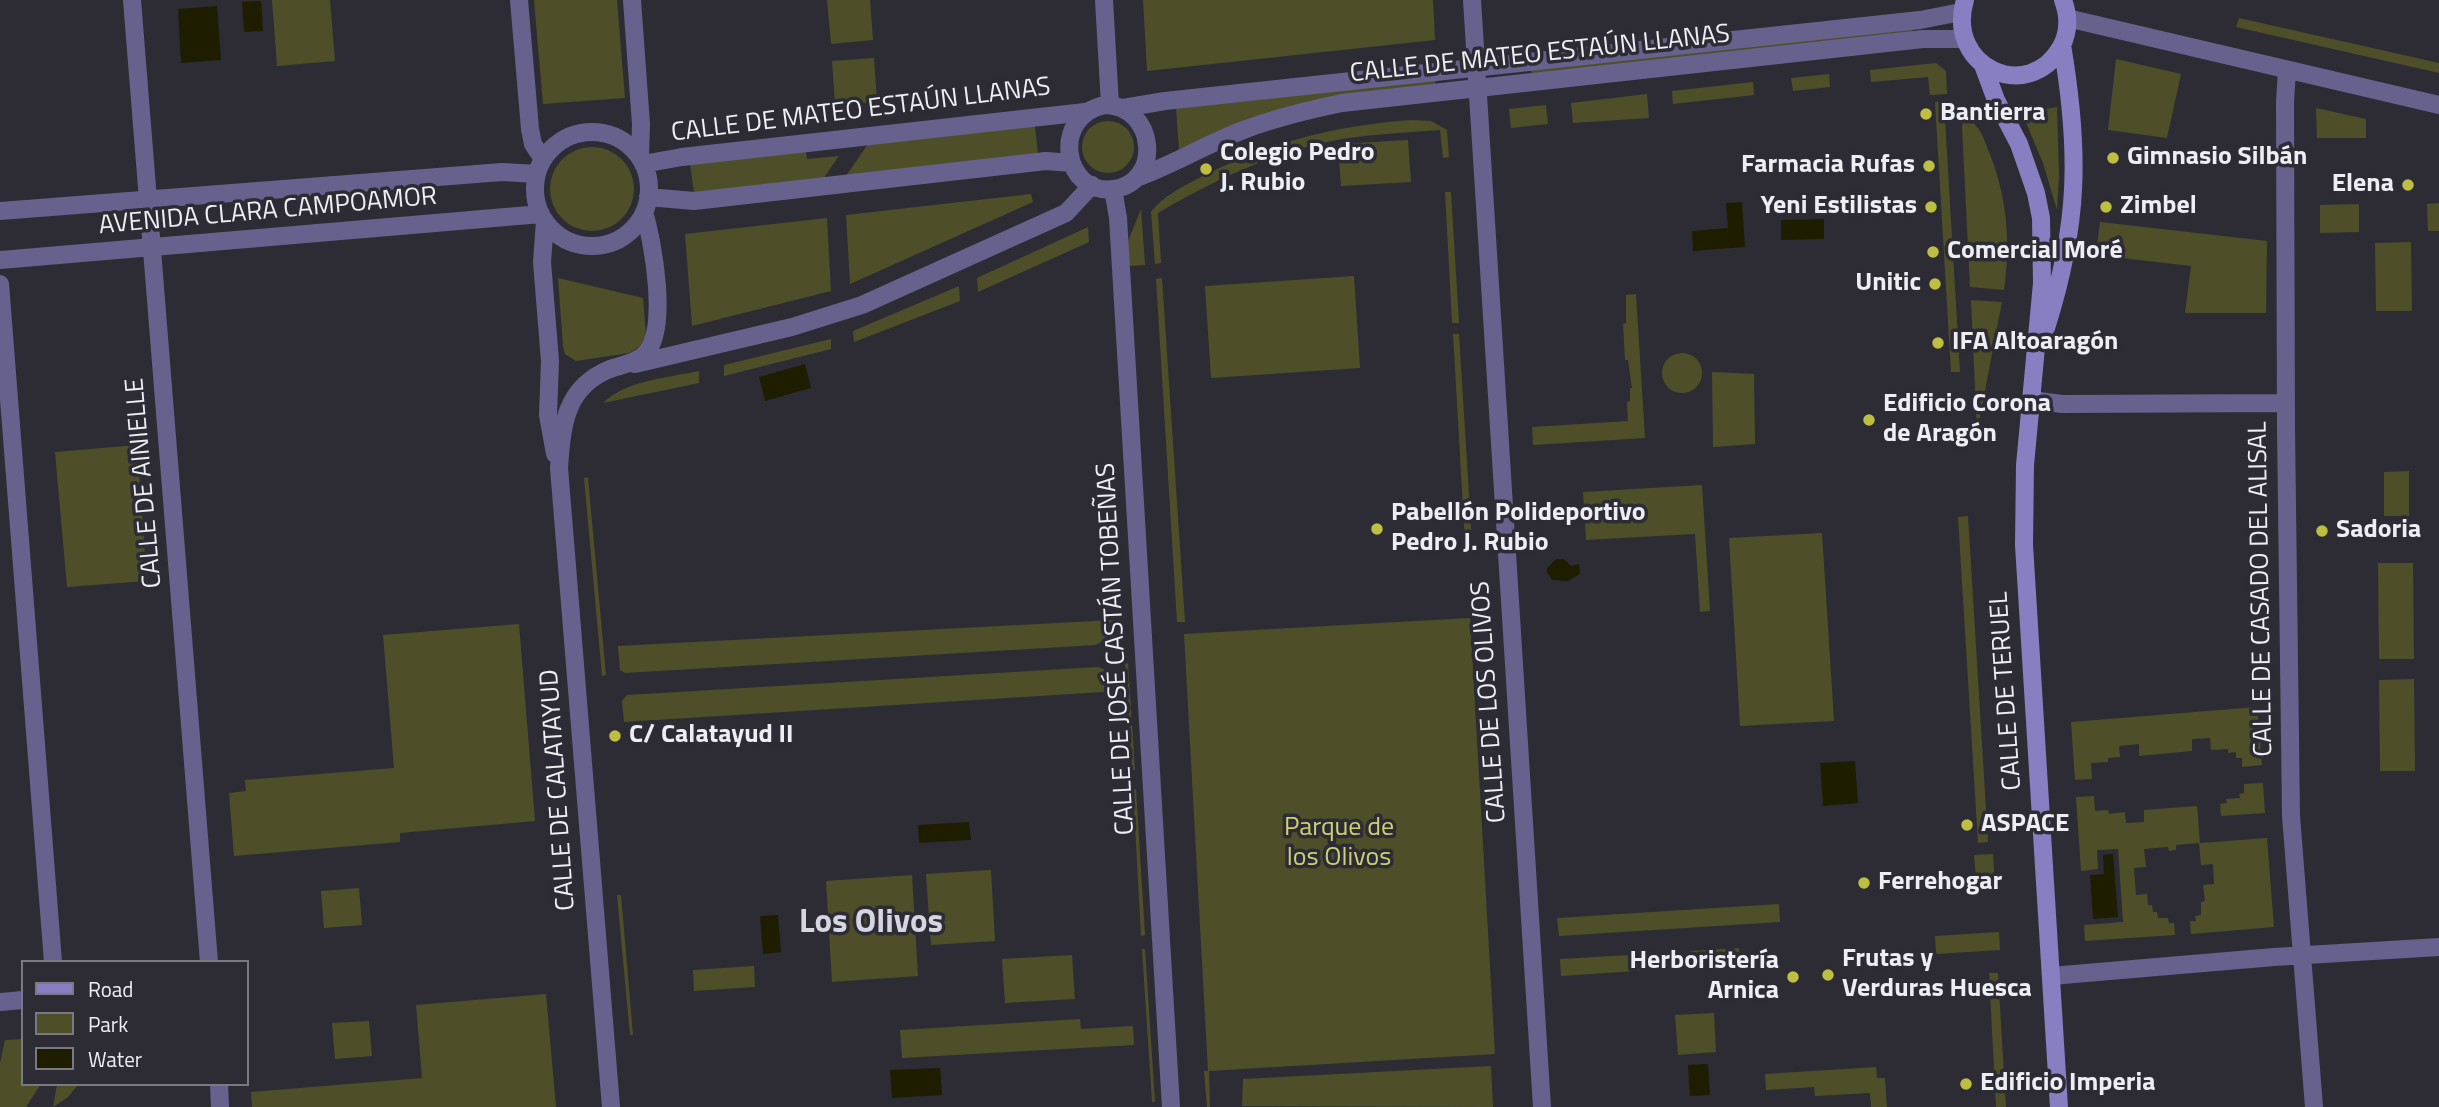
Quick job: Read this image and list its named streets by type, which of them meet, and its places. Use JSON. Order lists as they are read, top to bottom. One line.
{"streets":{"main road":["CALLE DE TERUEL"],"street":["CALLE DE MATEO ESTAÚN LLANAS","AVENIDA CLARA CAMPOAMOR","CALLE DE AINIELLE","CALLE DE CASADO DEL ALISAL","CALLE DE JOSÉ CASTÁN TOBEÑAS","CALLE DE LOS OLIVOS","CALLE DE CALATAYUD"]},"crossings":[["CALLE DE MATEO ESTAÚN LLANAS","AVENIDA CLARA CAMPOAMOR"],["CALLE DE MATEO ESTAÚN LLANAS","CALLE DE JOSÉ CASTÁN TOBEÑAS"],["CALLE DE MATEO ESTAÚN LLANAS","CALLE DE TERUEL"],["CALLE DE MATEO ESTAÚN LLANAS","CALLE DE LOS OLIVOS"],["CALLE DE MATEO ESTAÚN LLANAS","CALLE DE CALATAYUD"],["AVENIDA CLARA CAMPOAMOR","CALLE DE AINIELLE"],["AVENIDA CLARA CAMPOAMOR","CALLE DE CALATAYUD"]],"districts":["Los Olivos"],"parks":["Parque de los Olivos"],"places":["Bantierra","Gimnasio Silbán","Farmacia Rufas","Colegio Pedro J. Rubio","Elena","Yeni Estilistas","Zimbel","Comercial Moré","Unitic","IFA Altoaragón","Edificio Corona de Aragón","Pabellón Polideportivo Pedro J. Rubio","Sadoria","C/ Calatayud II","ASPACE","Ferrehogar","Frutas y Verduras Huesca","Herboristería Arnica","Edificio Imperia"],"legend":["Road","Park","Water"]}
